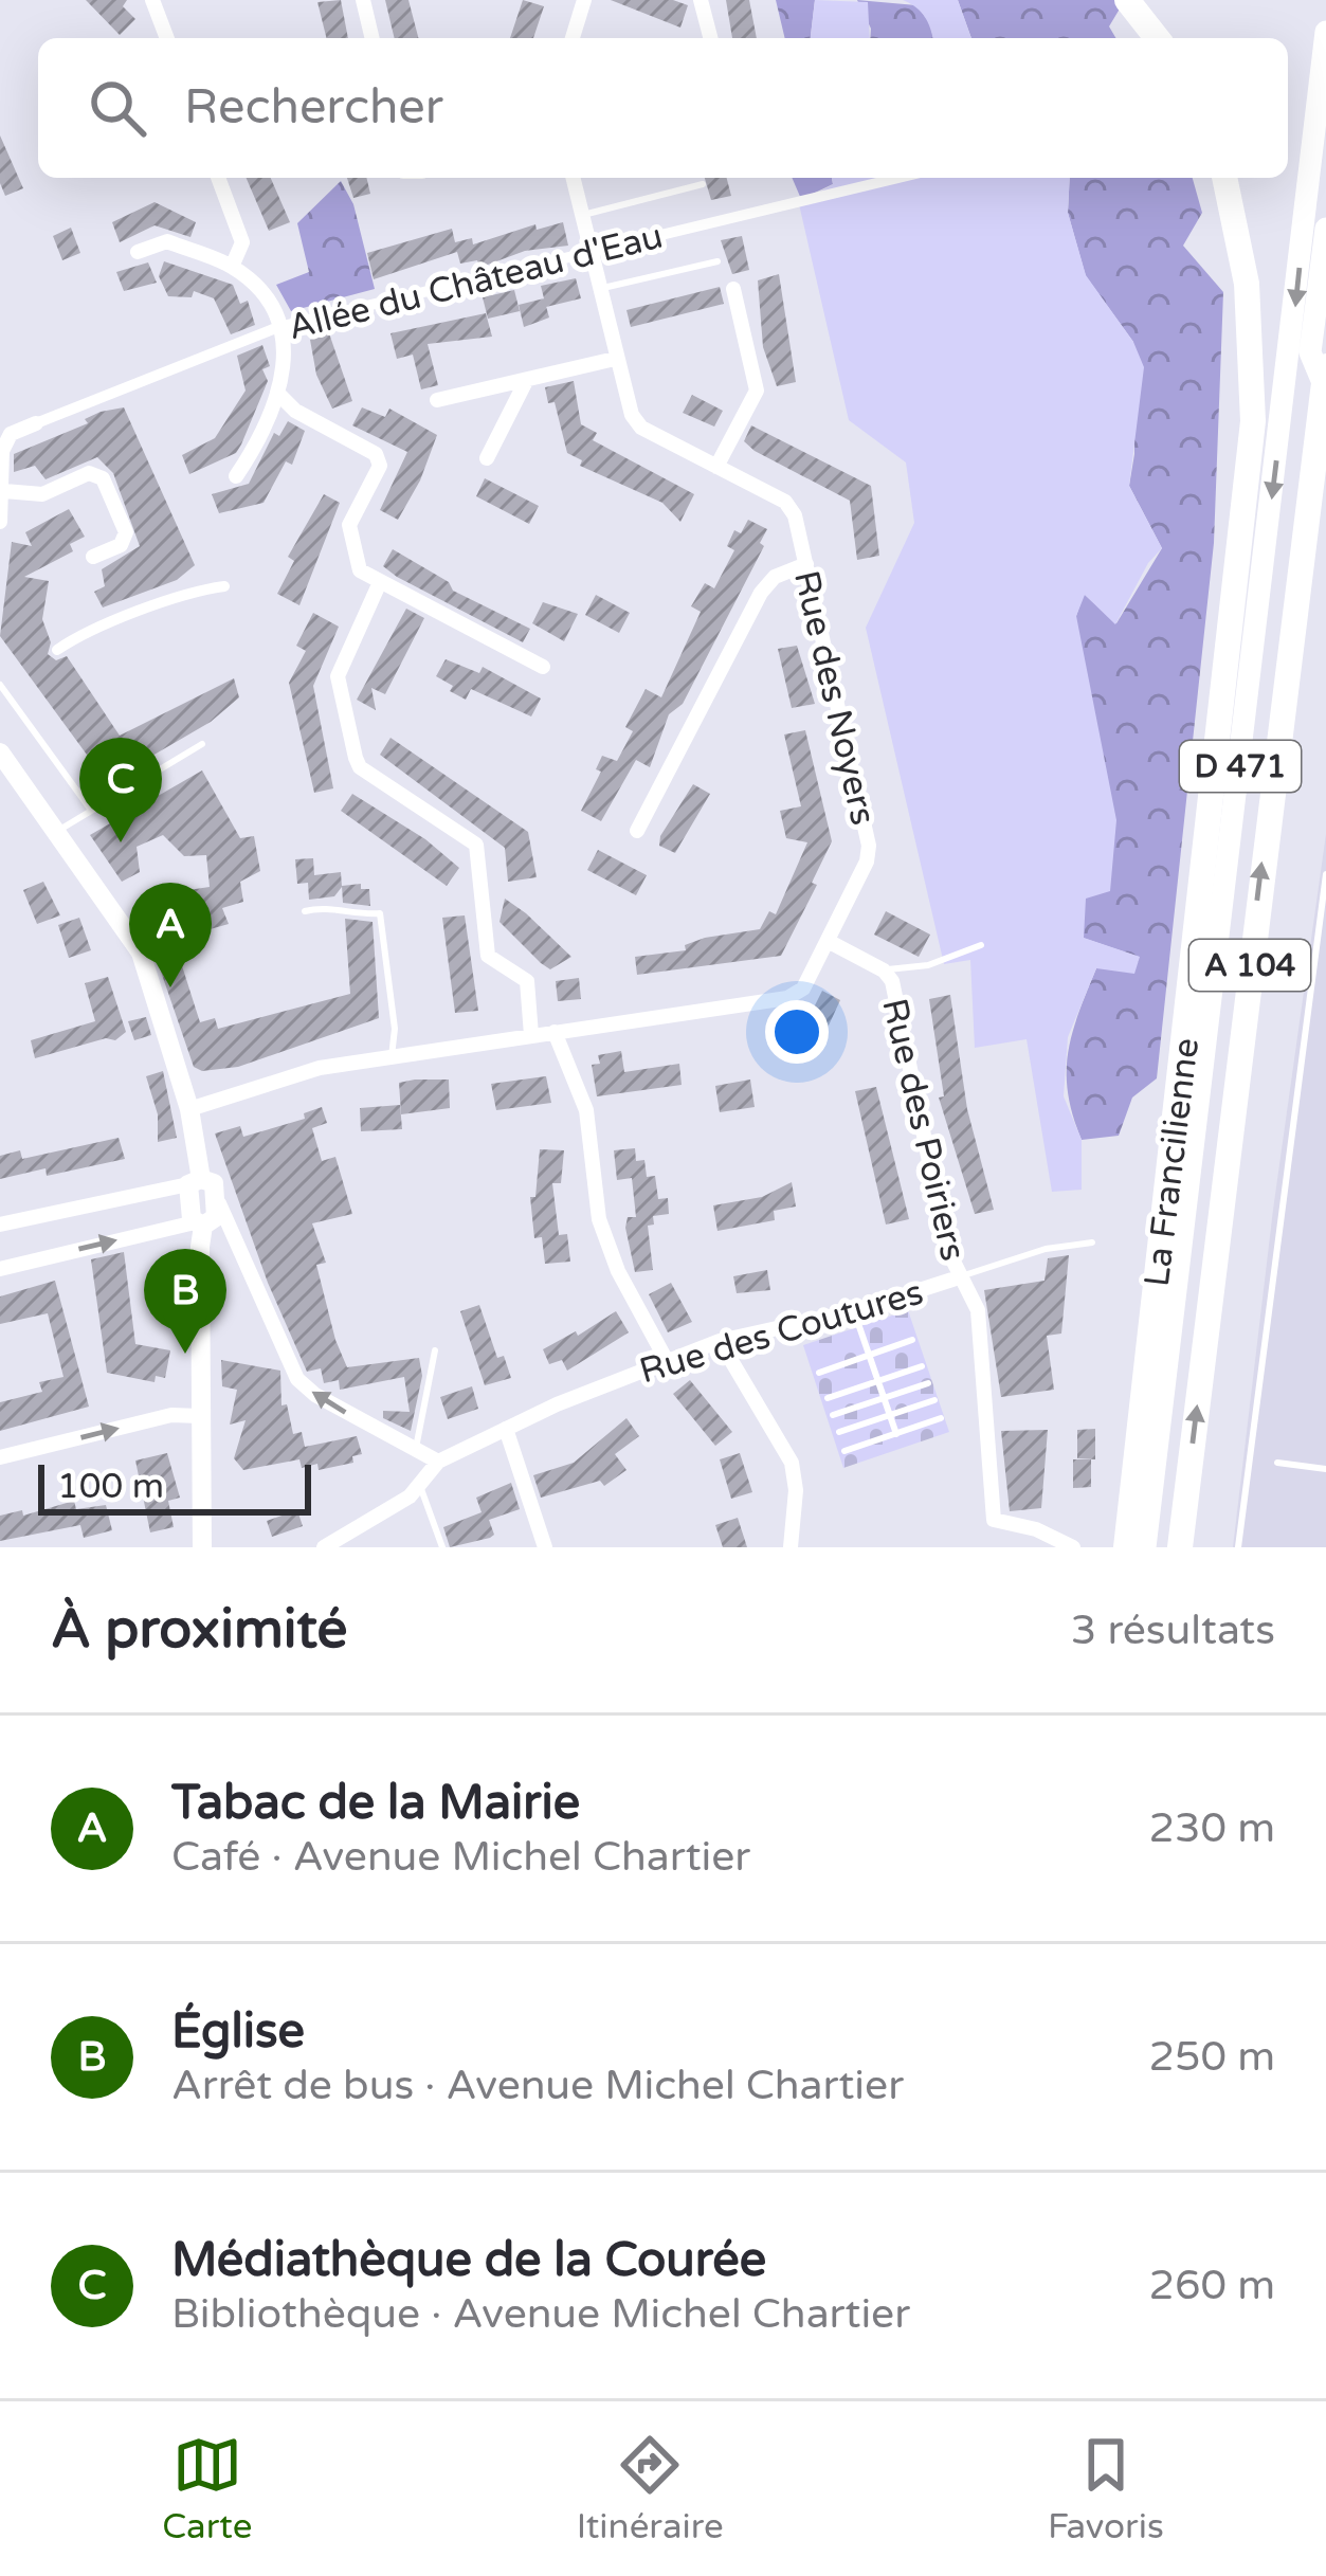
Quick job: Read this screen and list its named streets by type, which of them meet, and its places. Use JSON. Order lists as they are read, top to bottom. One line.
{"streets":{"highway":["A 104","La Francilienne"],"main road":["D 471"],"street":["Allée du Château d'Eau","Rue des Noyers","Rue des Poiriers","Rue des Coutures"]},"crossings":[["Allée du Château d'Eau","Rue des Noyers"],["Rue des Noyers","Rue des Poiriers"],["Rue des Poiriers","Rue des Coutures"]],"scale_bar":"100 m","page":{"search":"Rechercher","pins":["C","A","B"],"scale":"100 m","heading":["À proximité","3 résultats"],"list":[{"mark":"A","name":"Tabac de la Mairie","note":"Café · Avenue Michel Chartier","value":"230 m"},{"mark":"B","name":"Église","note":"Arrêt de bus · Avenue Michel Chartier","value":"250 m"},{"mark":"C","name":"Médiathèque de la Courée","note":"Bibliothèque · Avenue Michel Chartier","value":"260 m"}],"nav":["Carte","Itinéraire","Favoris"]}}
